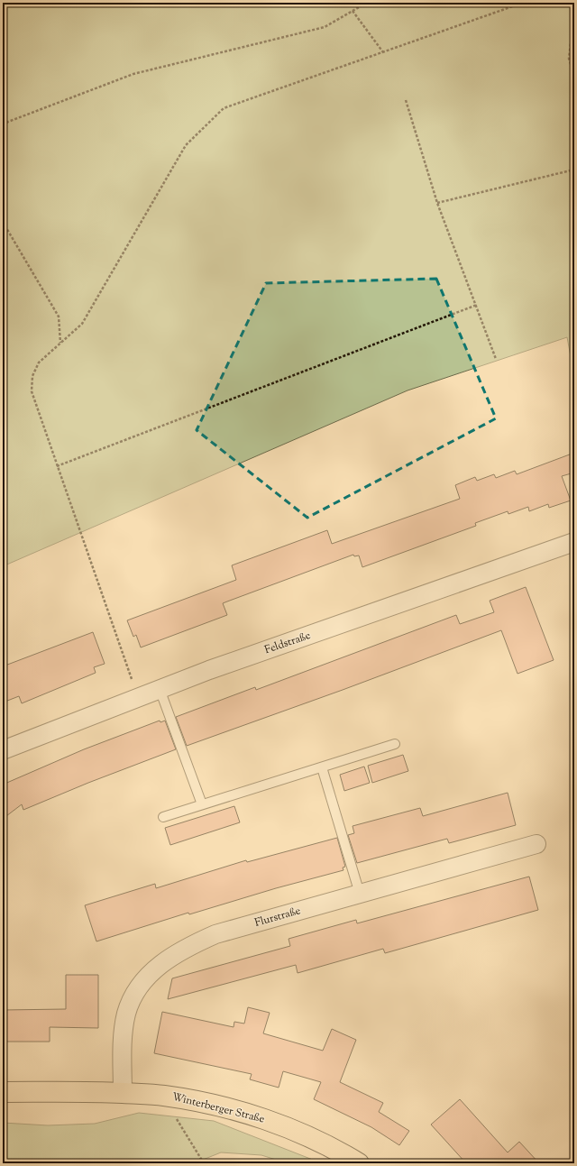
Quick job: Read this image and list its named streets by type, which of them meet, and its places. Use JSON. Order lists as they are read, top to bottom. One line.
{"streets":{"main road":["Winterberger Straße"],"street":["Feldstraße","Flurstraße"]},"crossings":[["Flurstraße","Winterberger Straße"]]}
